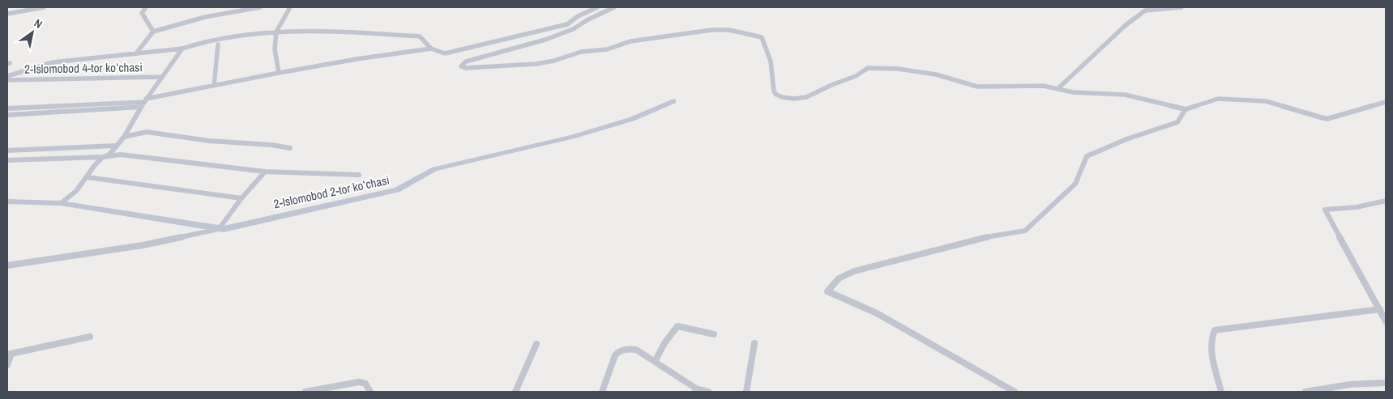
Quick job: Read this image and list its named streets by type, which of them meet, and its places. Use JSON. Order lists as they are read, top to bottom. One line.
{"streets":{"street":["2-Islomobod 4-tor koʻchasi","2-Islomobod 2-tor koʻchasi"]},"crossings":[["2-Islomobod 4-tor koʻchasi","2-Islomobod 2-tor koʻchasi"]],"north":"top right"}
